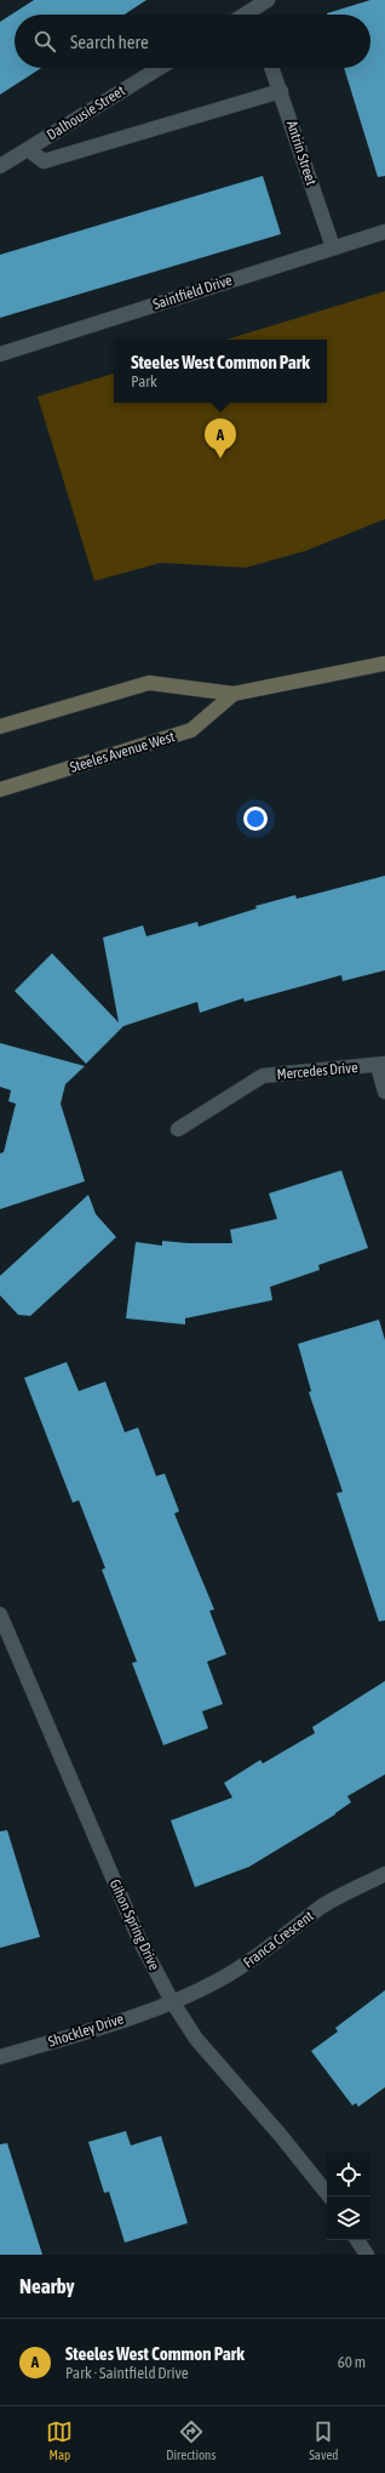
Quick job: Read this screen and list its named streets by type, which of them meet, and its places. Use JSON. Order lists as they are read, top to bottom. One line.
{"streets":{"main road":["Steeles Avenue West"],"street":["Dalhousie Street","Antrin Street","Saintfield Drive","Mercedes Drive","Gihon Spring Drive","Franca Crescent","Shockley Drive"]},"crossings":[["Antrin Street","Saintfield Drive"],["Gihon Spring Drive","Franca Crescent"],["Gihon Spring Drive","Shockley Drive"],["Franca Crescent","Shockley Drive"]],"page":{"search":"Search here","popup":["Steeles West Common Park","Park"],"pins":"A","heading":"Nearby","list":[{"mark":"A","name":"Steeles West Common Park","note":"Park · Saintfield Drive","value":"60 m"}],"nav":["Map","Directions","Saved"]}}
